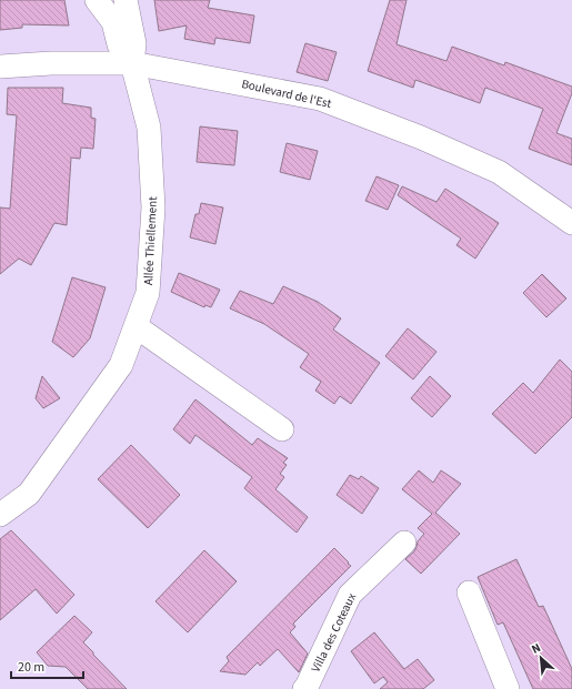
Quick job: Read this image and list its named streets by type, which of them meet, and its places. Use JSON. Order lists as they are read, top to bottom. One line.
{"streets":{"street":["Boulevard de l'Est","Allée Thiellement","Villa des Coteaux"]},"crossings":[["Boulevard de l'Est","Allée Thiellement"]],"scale_bar":"20 m","north":"top left"}
